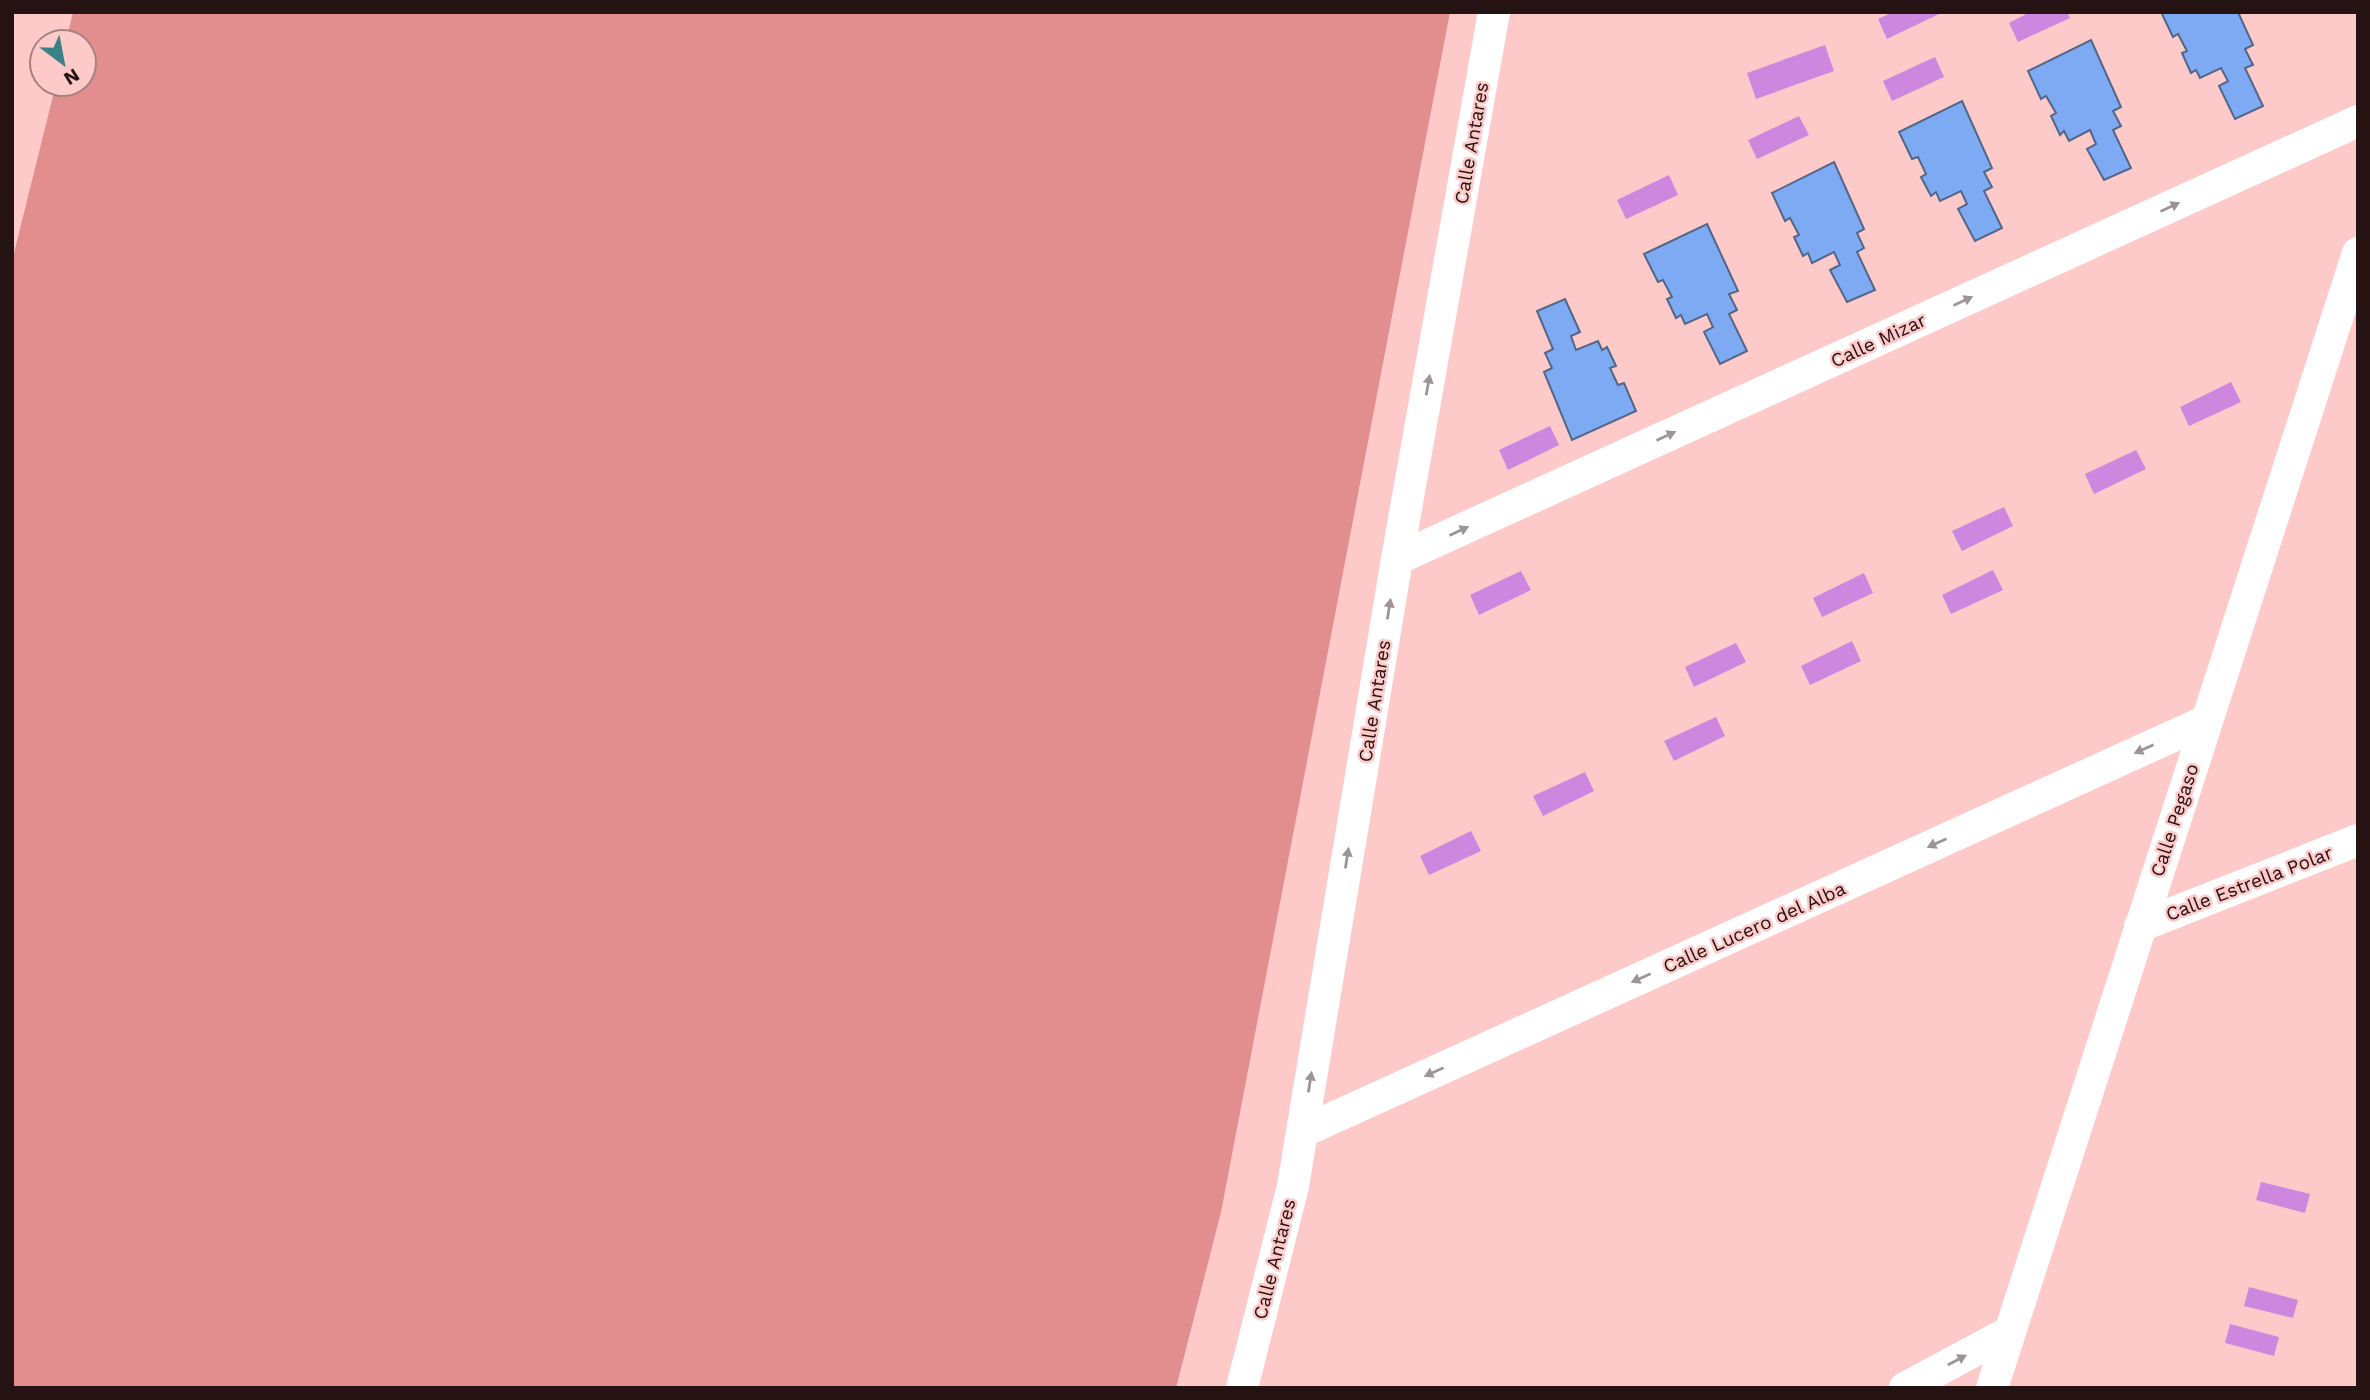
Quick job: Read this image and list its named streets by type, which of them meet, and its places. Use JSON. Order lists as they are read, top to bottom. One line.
{"streets":{"street":["Calle Antares","Calle Mizar","Calle Pegaso","Calle Estrella Polar","Calle Lucero del Alba"]},"crossings":[["Calle Antares","Calle Mizar"],["Calle Antares","Calle Lucero del Alba"],["Calle Pegaso","Calle Estrella Polar"],["Calle Pegaso","Calle Lucero del Alba"]],"one_way":["Calle Antares","Calle Mizar","Calle Lucero del Alba"],"north":"bottom right"}
